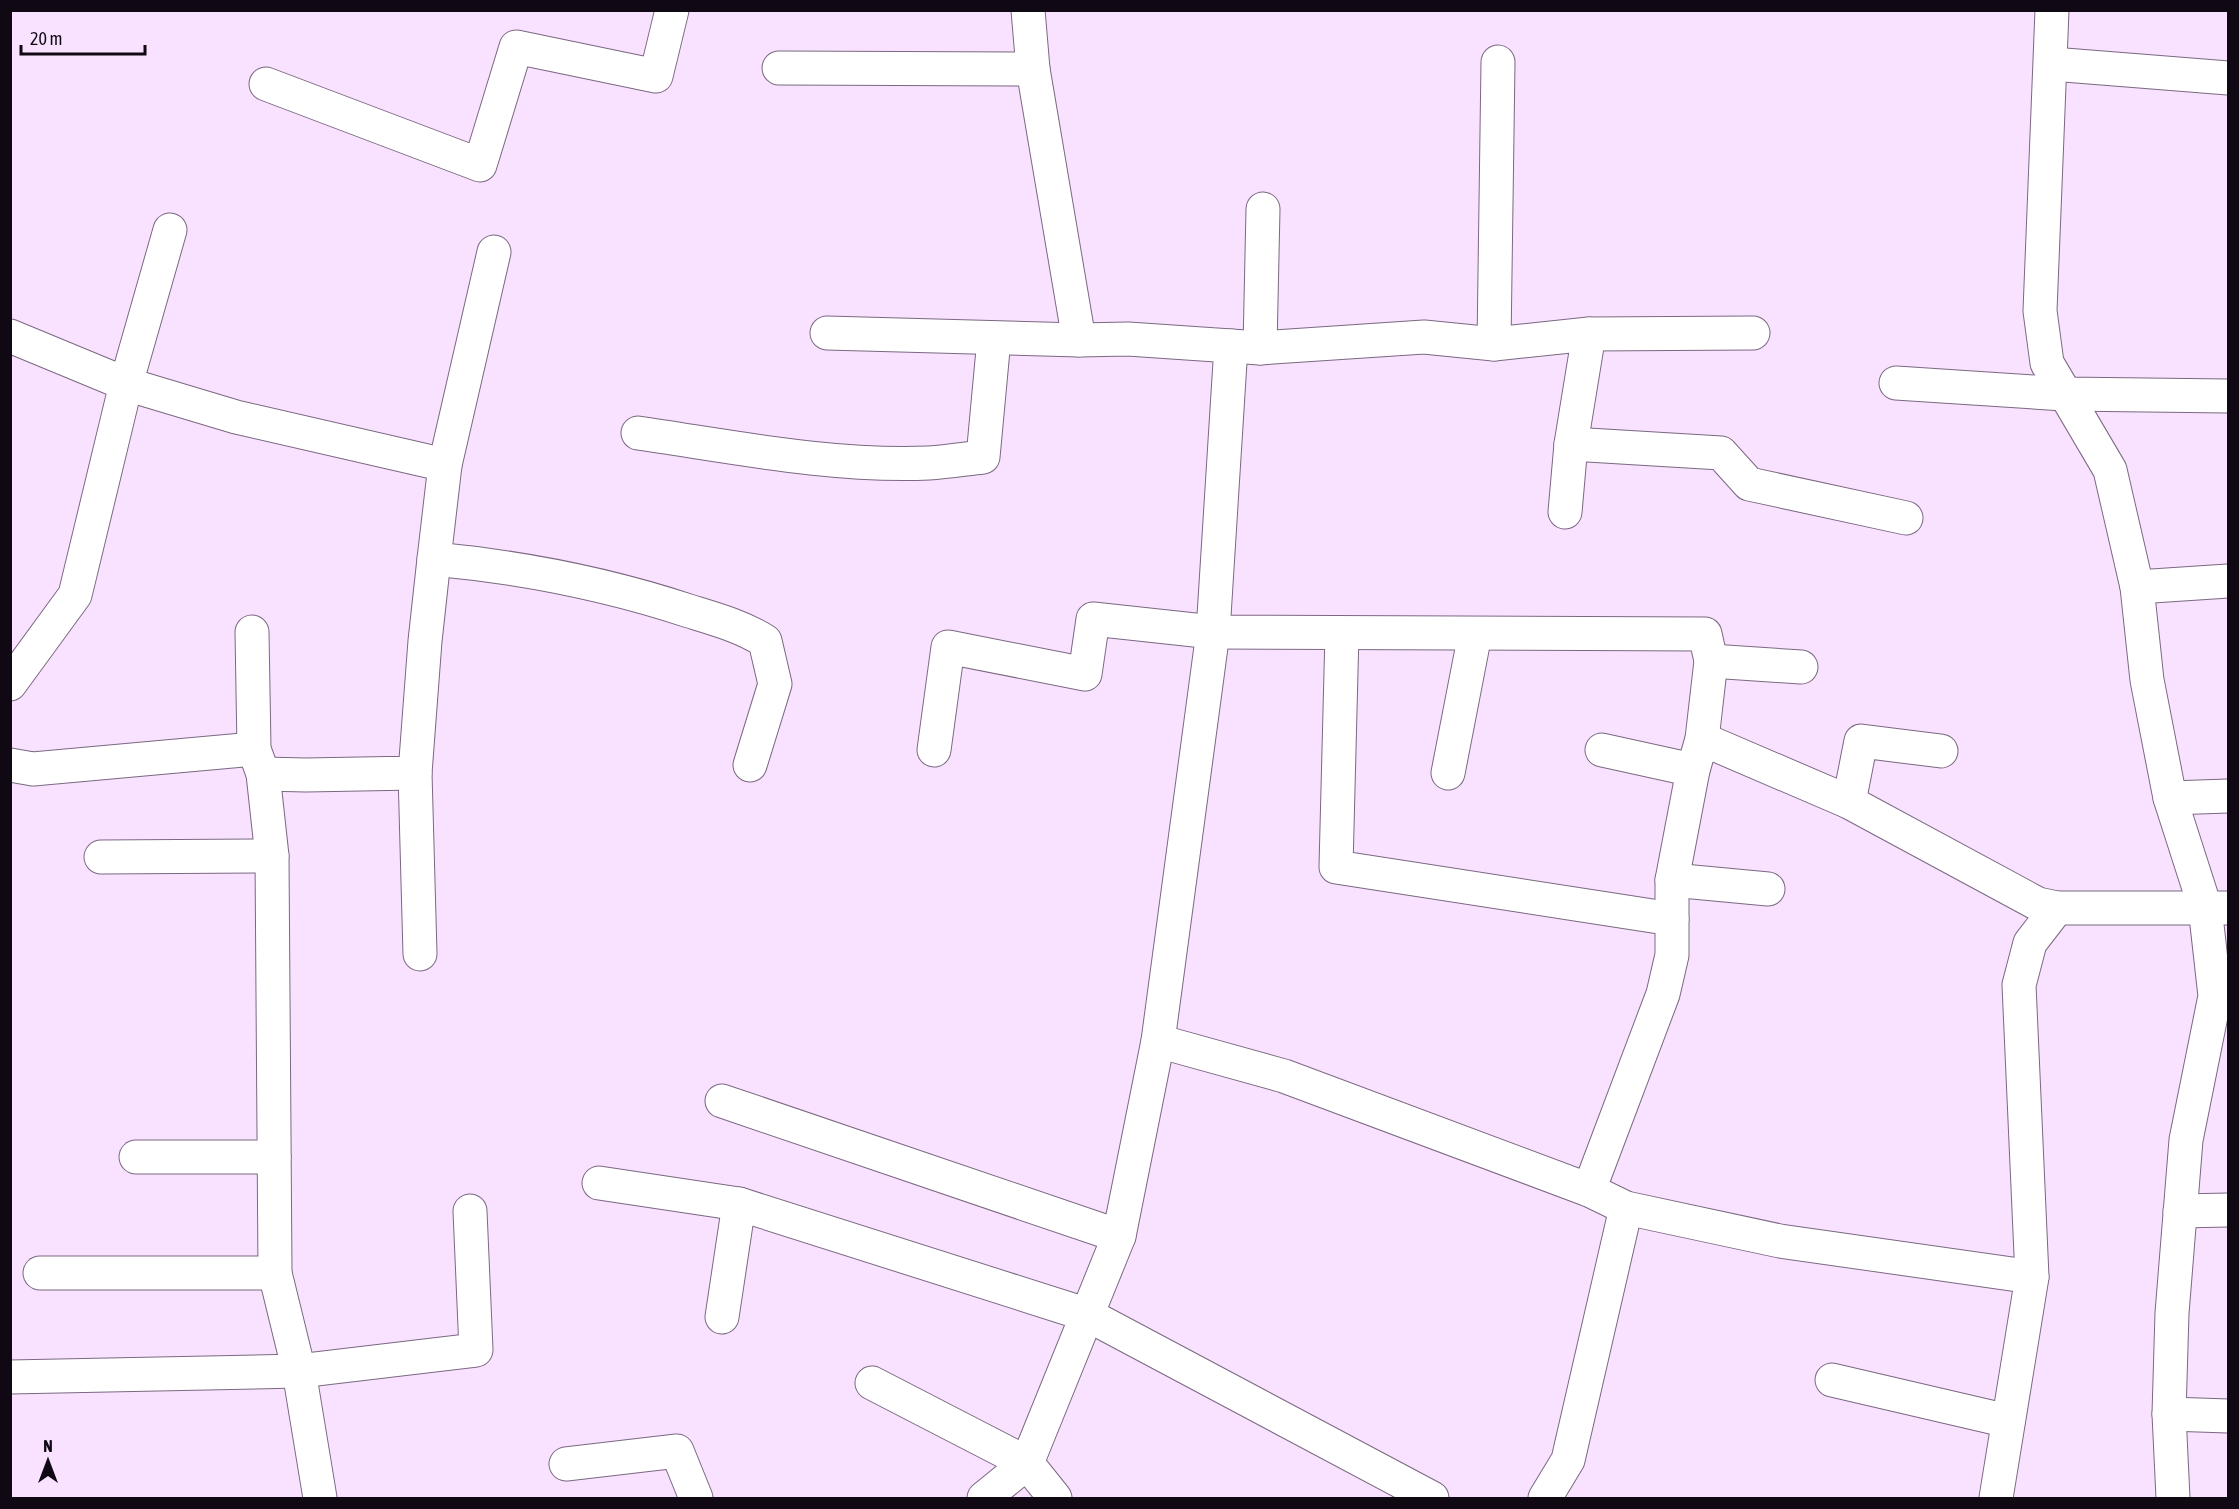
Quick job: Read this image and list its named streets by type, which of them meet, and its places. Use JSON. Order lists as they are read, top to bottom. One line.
{"scale_bar":"20 m","north":"top"}
